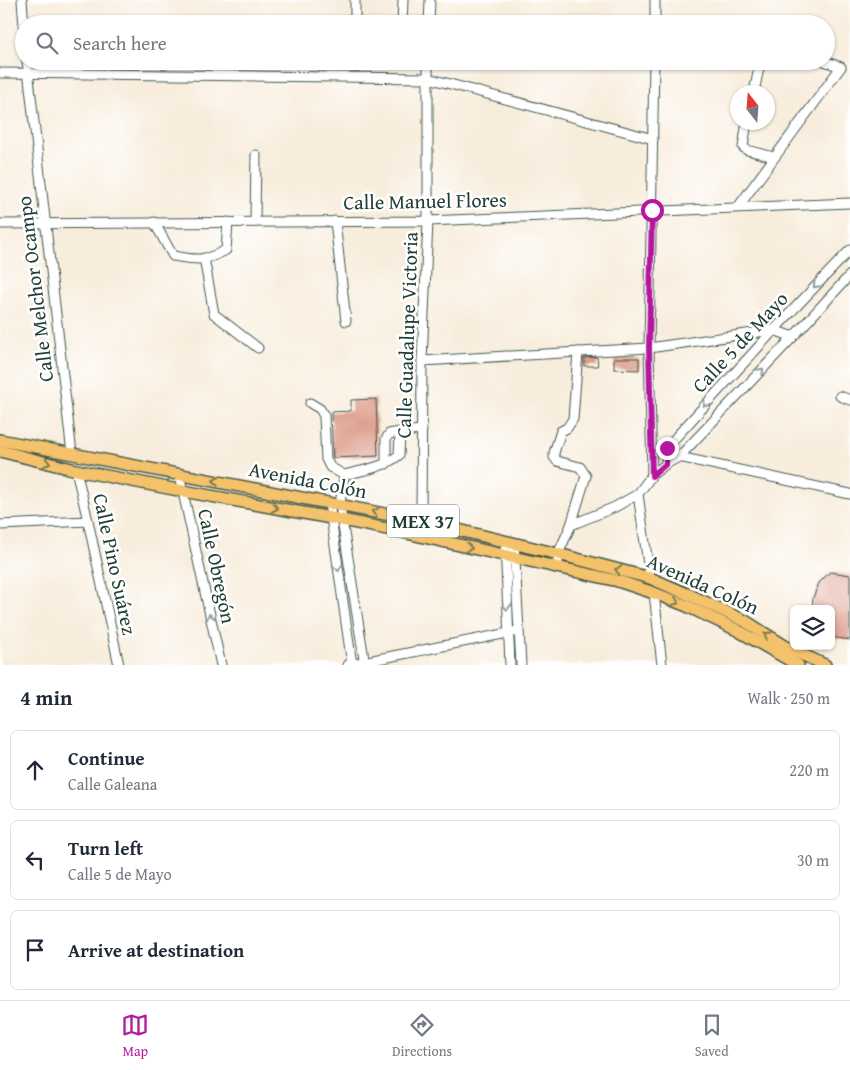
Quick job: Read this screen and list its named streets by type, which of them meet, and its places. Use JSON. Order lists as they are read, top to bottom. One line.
{"streets":{"main road":["Avenida Colón","MEX 37"],"street":["Calle Manuel Flores","Calle Melchor Ocampo","Calle Guadalupe Victoria","Calle 5 de Mayo","Calle Pino Suárez","Calle Obregón"]},"crossings":[["Calle Manuel Flores","Calle Melchor Ocampo"],["Calle Manuel Flores","Calle Guadalupe Victoria"],["Calle Melchor Ocampo","Avenida Colón"],["Calle Guadalupe Victoria","Avenida Colón"],["Avenida Colón","Calle Pino Suárez"],["Avenida Colón","Calle Obregón"]],"one_way":["Calle Obregón"],"north":"top","page":{"search":"Search here","heading":["4 min","Walk · 250 m"],"list":[["Continue","Calle Galeana","220 m"],["Turn left","Calle 5 de Mayo","30 m"],"Arrive at destination"],"nav":["Map","Directions","Saved"]}}
